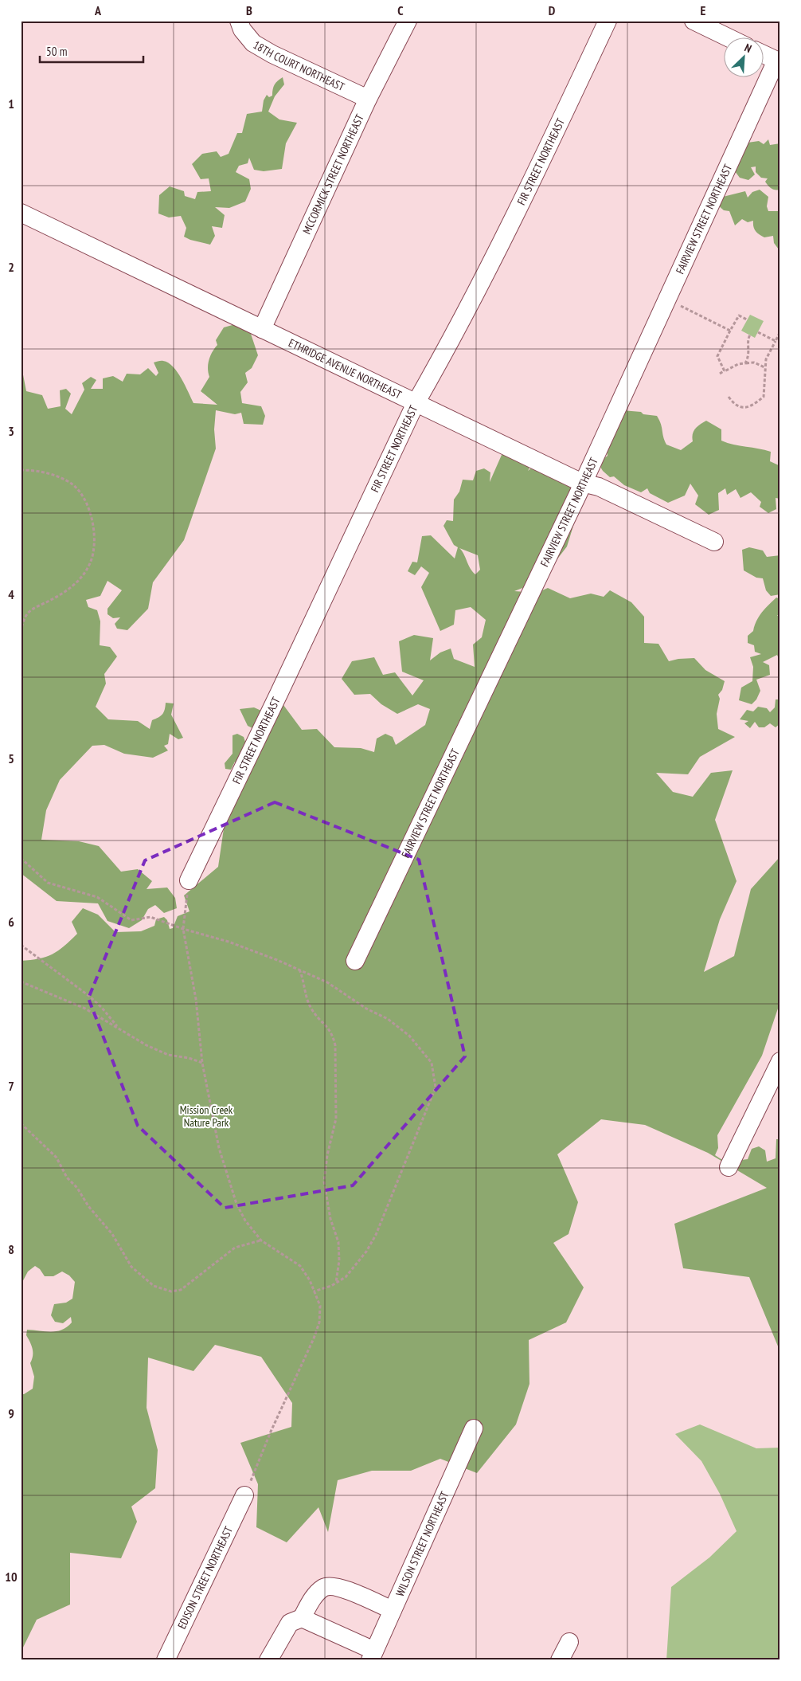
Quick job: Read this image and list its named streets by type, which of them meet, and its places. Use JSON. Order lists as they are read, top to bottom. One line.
{"streets":{"street":["18TH COURT NORTHEAST","FIR STREET NORTHEAST","MCCORMICK STREET NORTHEAST","FAIRVIEW STREET NORTHEAST","ETHRIDGE AVENUE NORTHEAST","WILSON STREET NORTHEAST","EDISON STREET NORTHEAST"]},"crossings":[["18TH COURT NORTHEAST","MCCORMICK STREET NORTHEAST"],["FIR STREET NORTHEAST","ETHRIDGE AVENUE NORTHEAST"],["MCCORMICK STREET NORTHEAST","ETHRIDGE AVENUE NORTHEAST"],["FAIRVIEW STREET NORTHEAST","ETHRIDGE AVENUE NORTHEAST"]],"parks":["Mission Creek Nature Park"],"scale_bar":"50 m","north":"top right","grid":{"columns":["A","B","C","D","E"],"rows":["1","2","3","4","5","6","7","8","9","10"]}}
